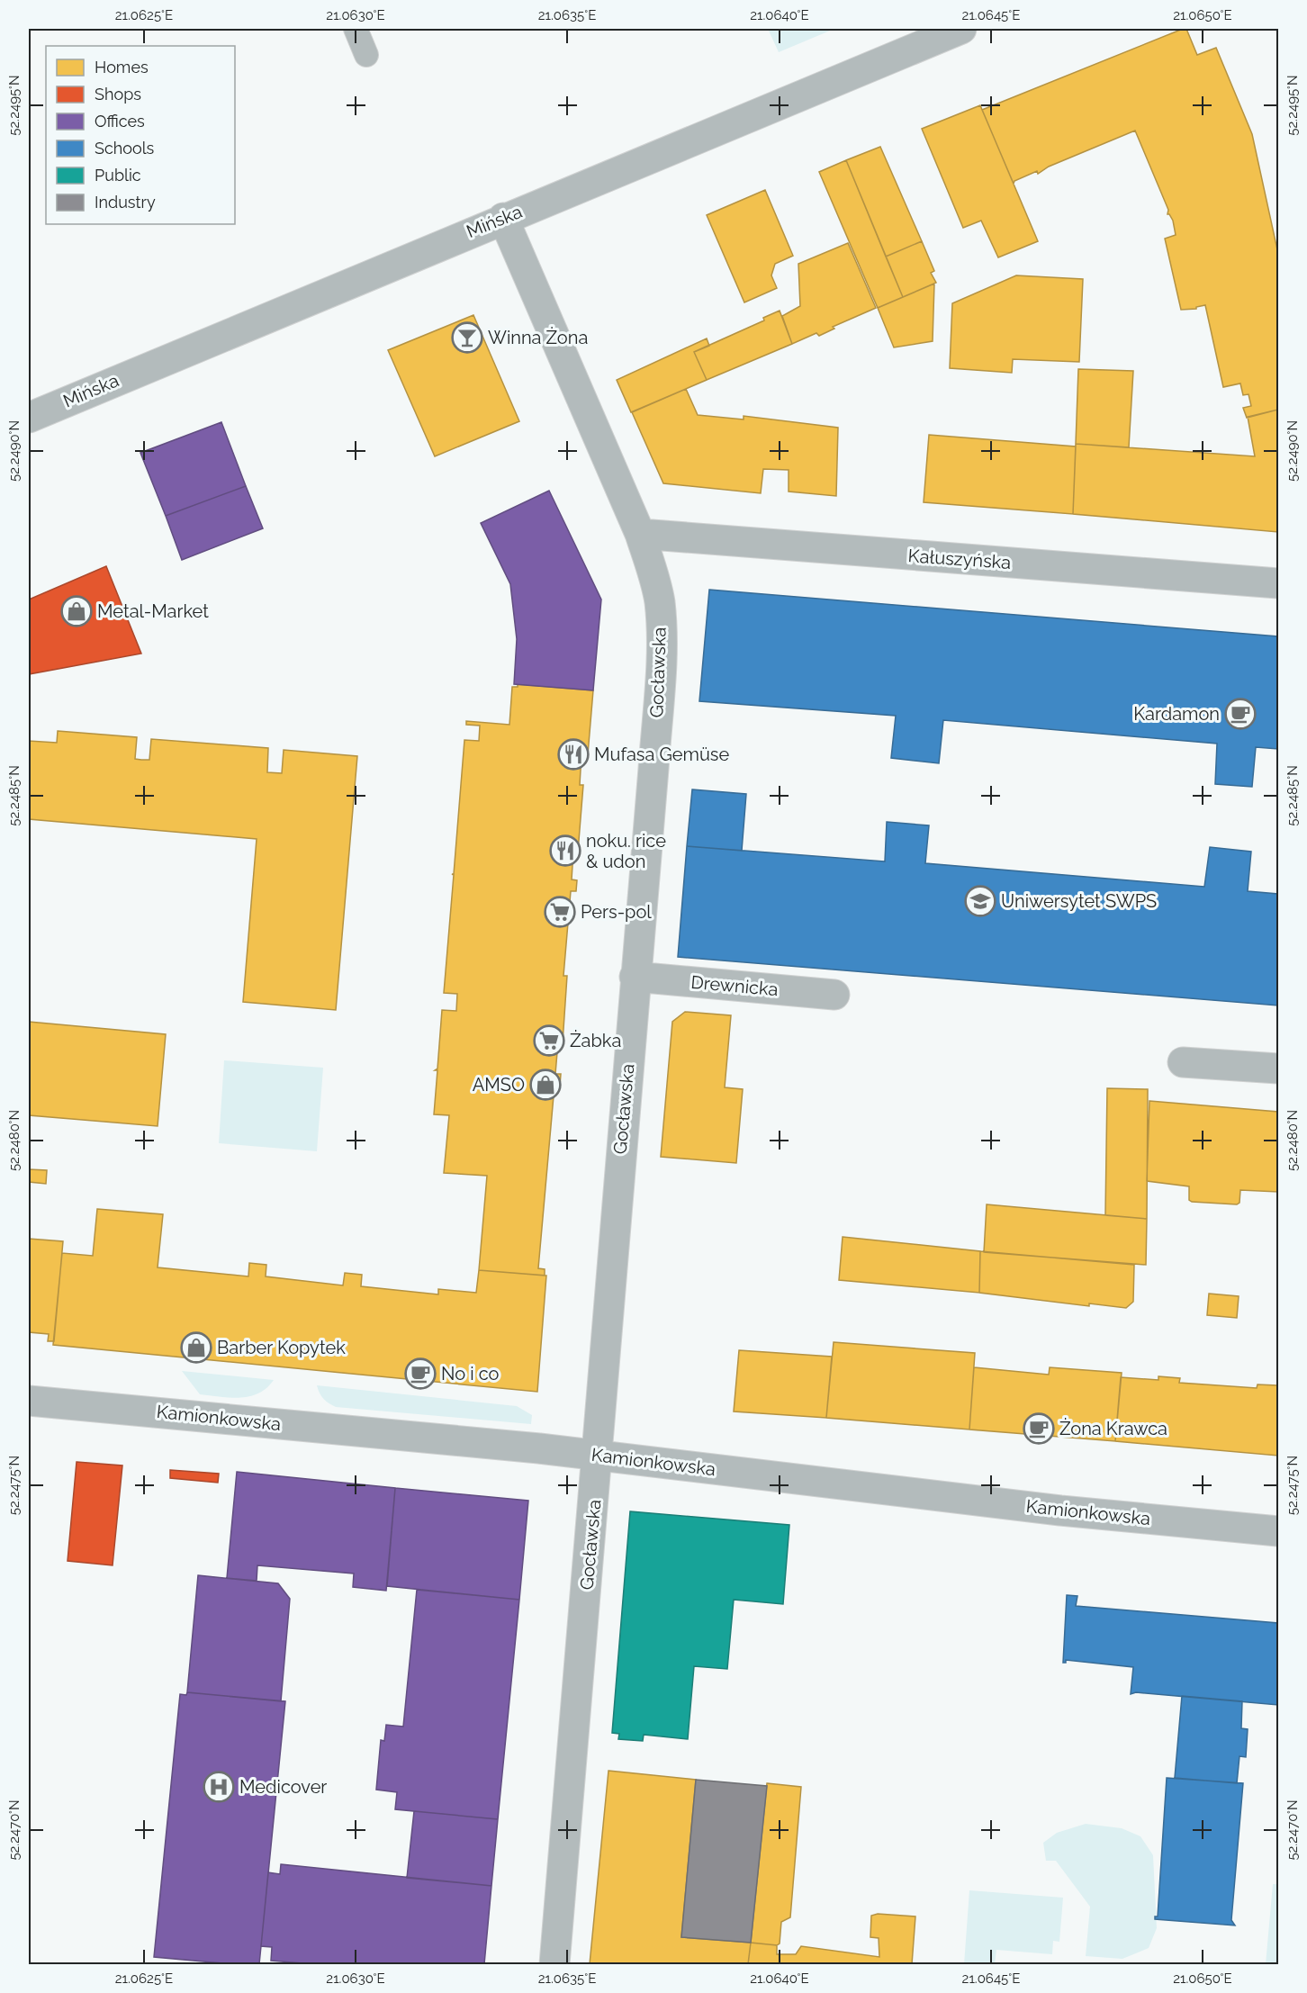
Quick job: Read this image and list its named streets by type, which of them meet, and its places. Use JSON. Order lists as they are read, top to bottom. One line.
{"streets":{"street":["Mińska","Kałuszyńska","Gocławska","Drewnicka","Kamionkowska"]},"crossings":[["Mińska","Gocławska"],["Kałuszyńska","Gocławska"],["Gocławska","Drewnicka"],["Gocławska","Kamionkowska"]],"places":{"bar":["Winna Żona"],"shop":["Metal-Market","AMSO","Barber Kopytek"],"cafe":["Kardamon","No i co","Żona Krawca"],"restaurant":["Mufasa Gemüse","noku. rice & udon"],"school or university":["Uniwersytet SWPS"],"supermarket":["Pers-pol","Żabka"],"hospital":["Medicover"]},"legend":["Homes","Shops","Offices","Schools","Public","Industry"],"coordinates":["21.0625°E","21.0630°E","21.0635°E","21.0640°E","21.0645°E","21.0650°E","52.2495°N","52.2490°N","52.2485°N","52.2480°N","52.2475°N","52.2470°N"]}
